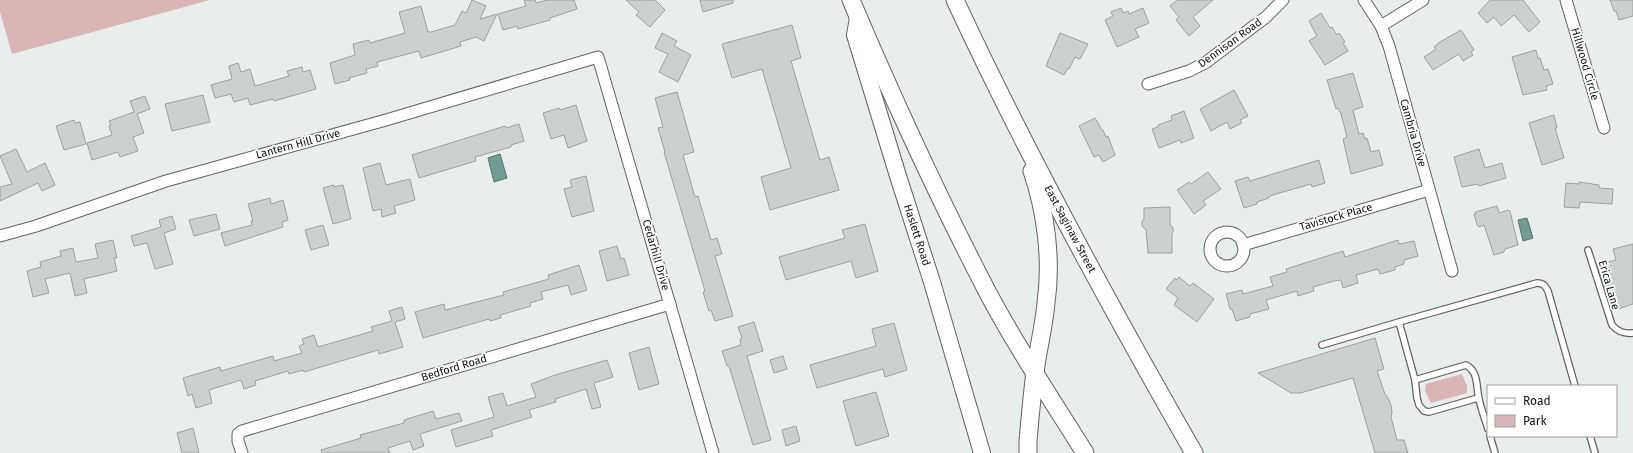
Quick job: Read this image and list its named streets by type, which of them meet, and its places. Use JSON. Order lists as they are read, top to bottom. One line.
{"streets":{"main road":["East Saginaw Street","Haslett Road"],"street":["Dennison Road","Hillwood Circle","Cambria Drive","Lantern Hill Drive","Tavistock Place","Cedarhill Drive","Bedford Road"],"lane":["Erica Lane"]},"crossings":[["Cambria Drive","Tavistock Place"],["Lantern Hill Drive","Cedarhill Drive"],["Cedarhill Drive","Bedford Road"]],"legend":["Road","Park"]}
